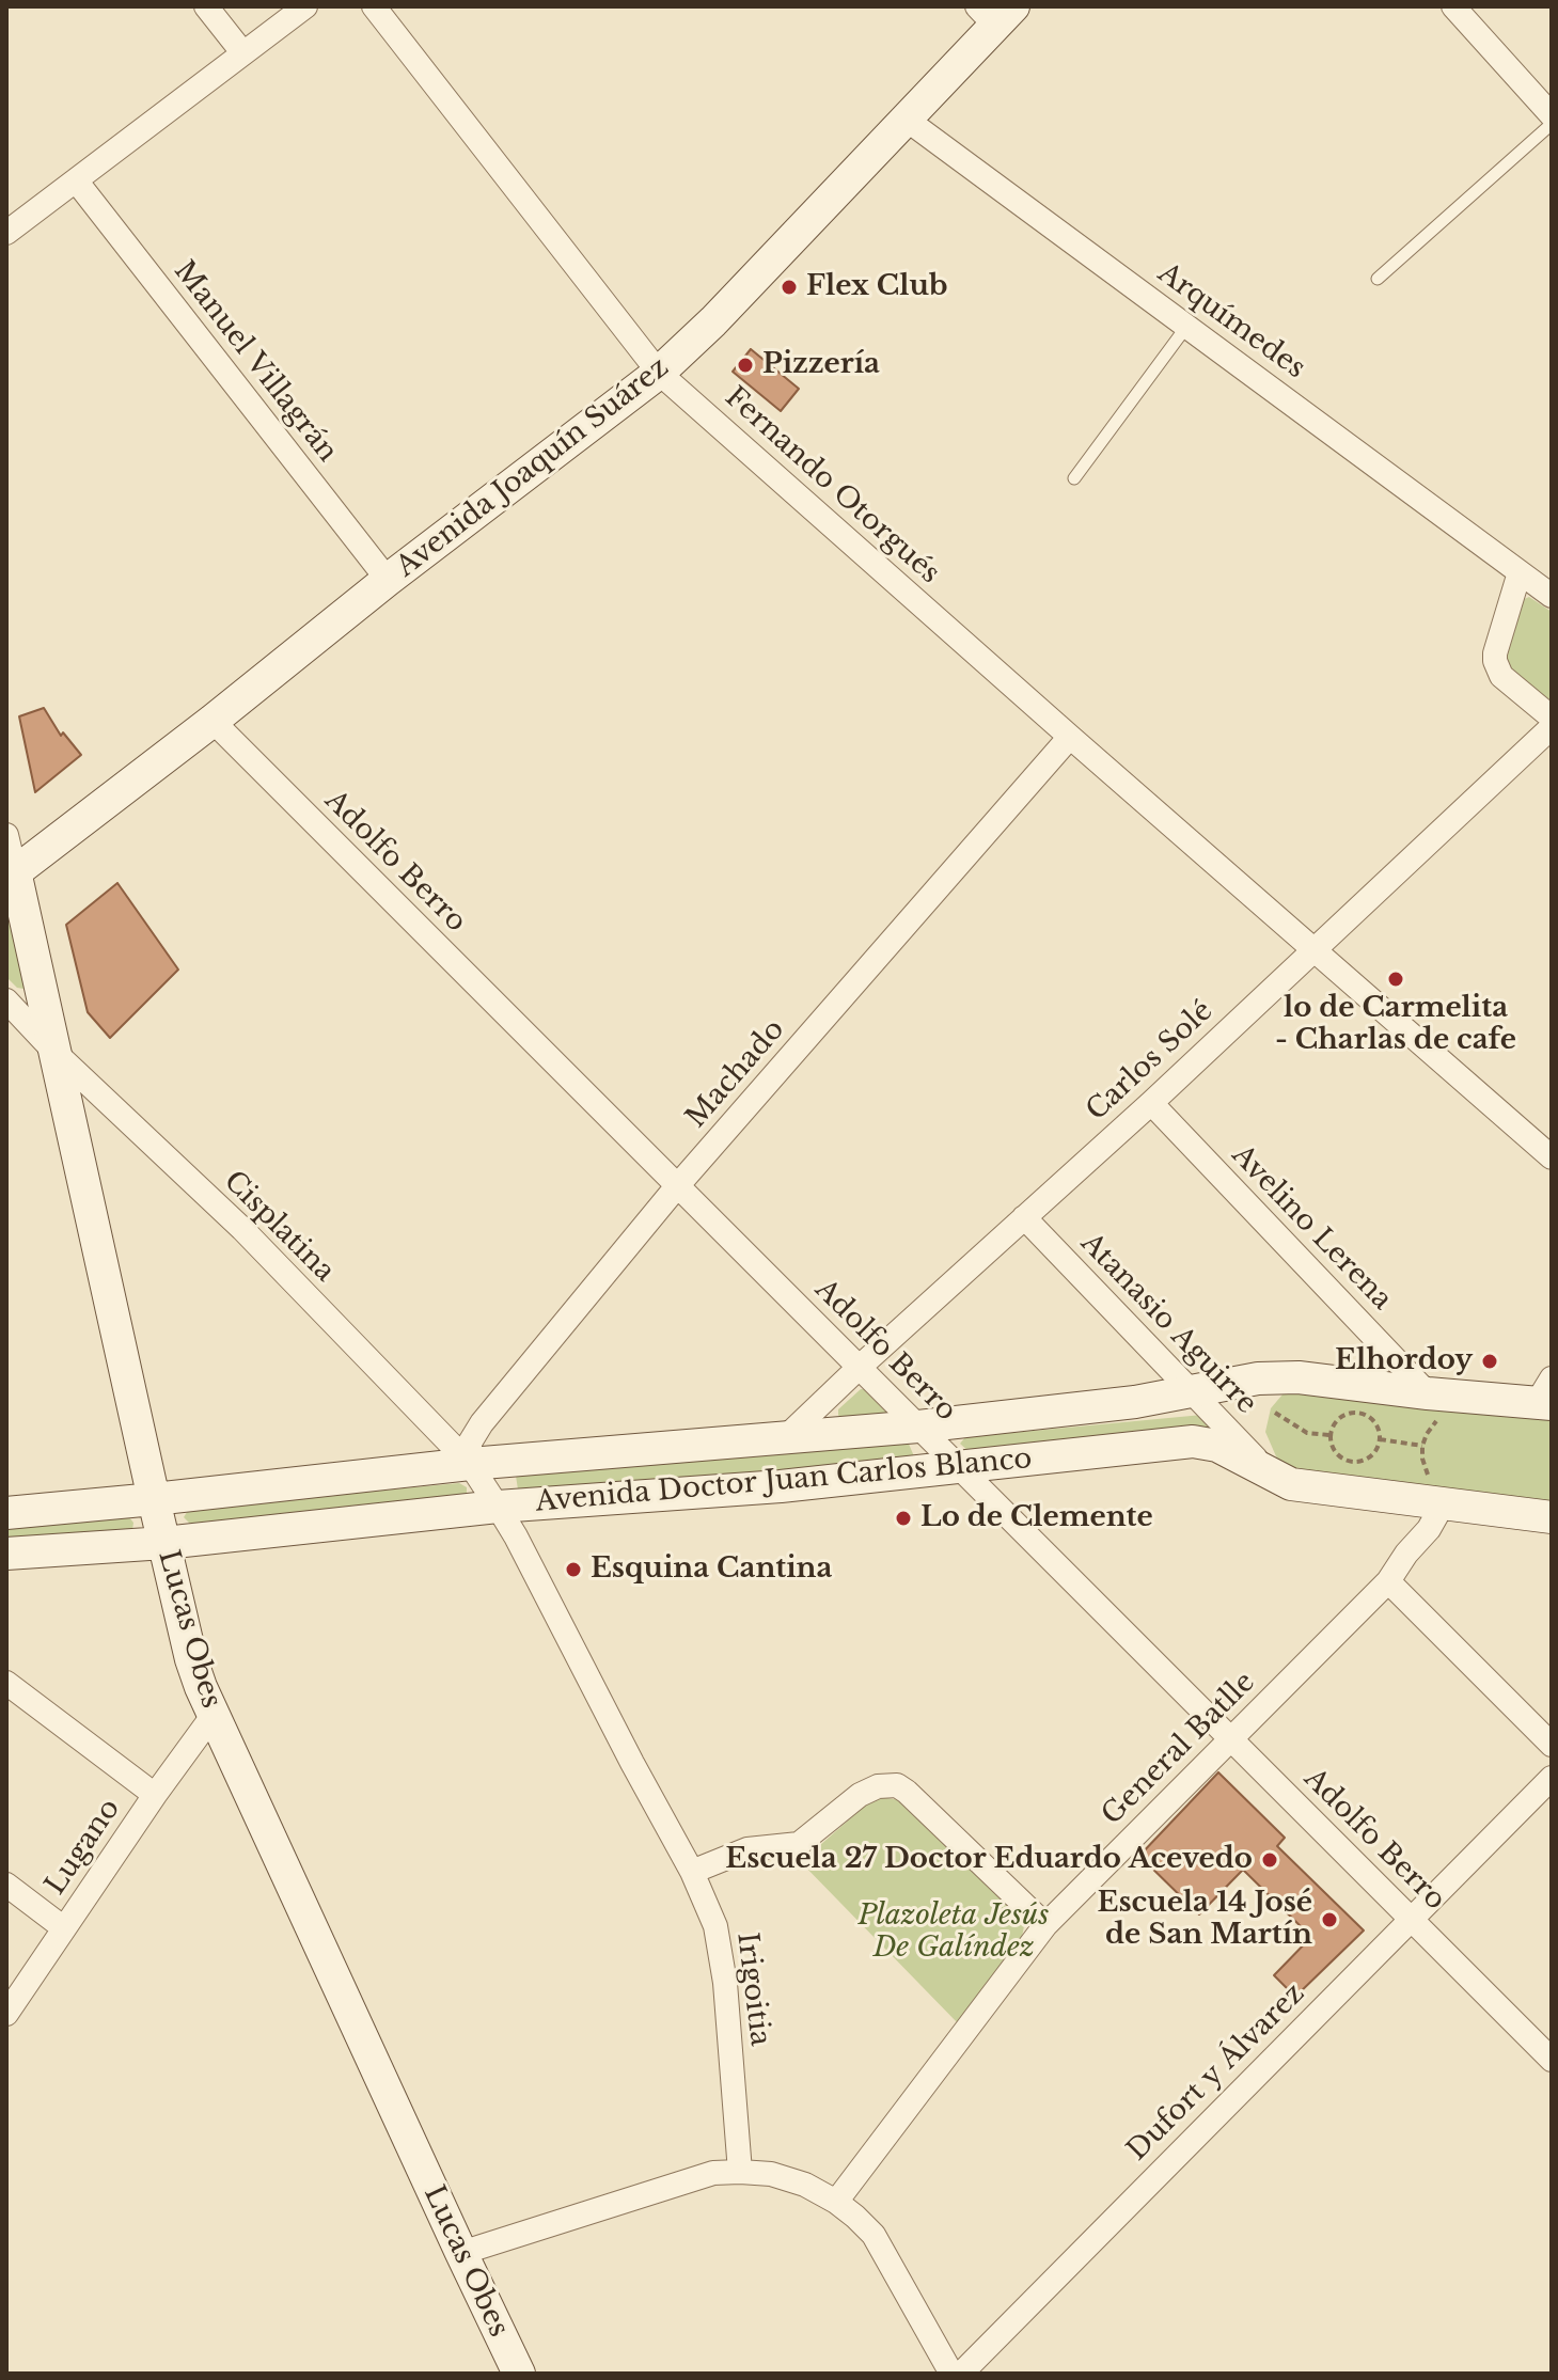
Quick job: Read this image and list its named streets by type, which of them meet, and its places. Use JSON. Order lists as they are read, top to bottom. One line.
{"streets":{"street":["Arquímedes","Manuel Villagrán","Avenida Joaquín Suárez","Fernando Otorgués","Adolfo Berro","Carlos Solé","Machado","Cisplatina","Avelino Lerena","Atanasio Aguirre","Avenida Doctor Juan Carlos Blanco","Lucas Obes","General Batlle","Lugano","Irigoitia","Dufort y Álvarez"]},"crossings":[["Arquímedes","Avenida Joaquín Suárez"],["Manuel Villagrán","Avenida Joaquín Suárez"],["Avenida Joaquín Suárez","Fernando Otorgués"],["Avenida Joaquín Suárez","Adolfo Berro"],["Avenida Joaquín Suárez","Lucas Obes"],["Fernando Otorgués","Carlos Solé"],["Fernando Otorgués","Machado"],["Adolfo Berro","Carlos Solé"],["Adolfo Berro","Machado"],["Adolfo Berro","Avenida Doctor Juan Carlos Blanco"],["Adolfo Berro","General Batlle"],["Adolfo Berro","Dufort y Álvarez"],["Carlos Solé","Avelino Lerena"],["Carlos Solé","Atanasio Aguirre"],["Carlos Solé","Avenida Doctor Juan Carlos Blanco"],["Machado","Cisplatina"],["Machado","Avenida Doctor Juan Carlos Blanco"],["Cisplatina","Avenida Doctor Juan Carlos Blanco"],["Cisplatina","Lucas Obes"],["Cisplatina","Irigoitia"],["Avelino Lerena","Avenida Doctor Juan Carlos Blanco"],["Atanasio Aguirre","Avenida Doctor Juan Carlos Blanco"],["Avenida Doctor Juan Carlos Blanco","Lucas Obes"],["Avenida Doctor Juan Carlos Blanco","General Batlle"],["Avenida Doctor Juan Carlos Blanco","Irigoitia"],["Lucas Obes","Lugano"]],"parks":["Plazoleta Jesús De Galíndez"],"places":["Flex Club","Pizzería","lo de Carmelita - Charlas de cafe","Elhordoy","Lo de Clemente","Esquina Cantina","Escuela 27 Doctor Eduardo Acevedo","Escuela 14 José de San Martín"]}
